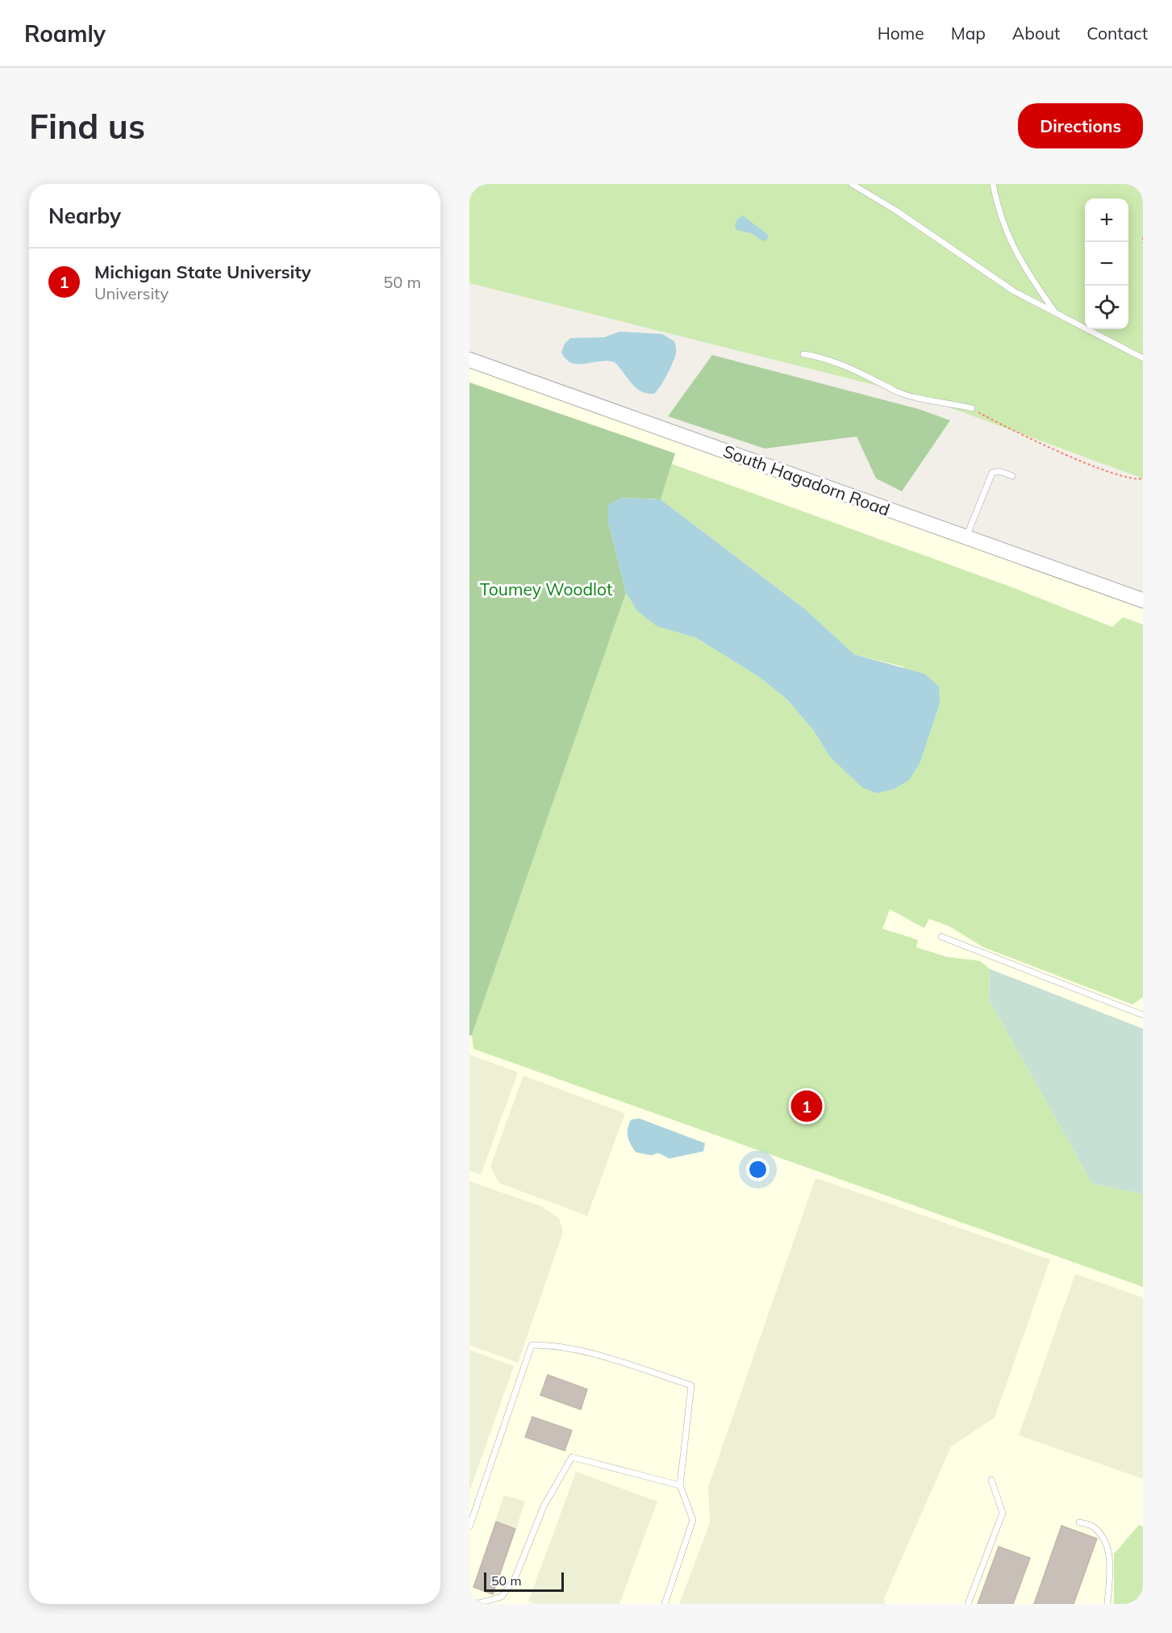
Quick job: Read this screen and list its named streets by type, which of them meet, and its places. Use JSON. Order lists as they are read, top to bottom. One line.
{"streets":{"street":["South Hagadorn Road"]},"parks":["Toumey Woodlot"],"scale_bar":"50 m","page":{"header":"Roamly","nav":["Home","Map","About","Contact"],"buttons":"Directions","title":"Find us","heading":"Nearby","map_buttons":["+","−"],"list":[{"mark":"1","name":"Michigan State University","note":"University","value":"50 m"}],"pins":"1","scale":"50 m"}}
